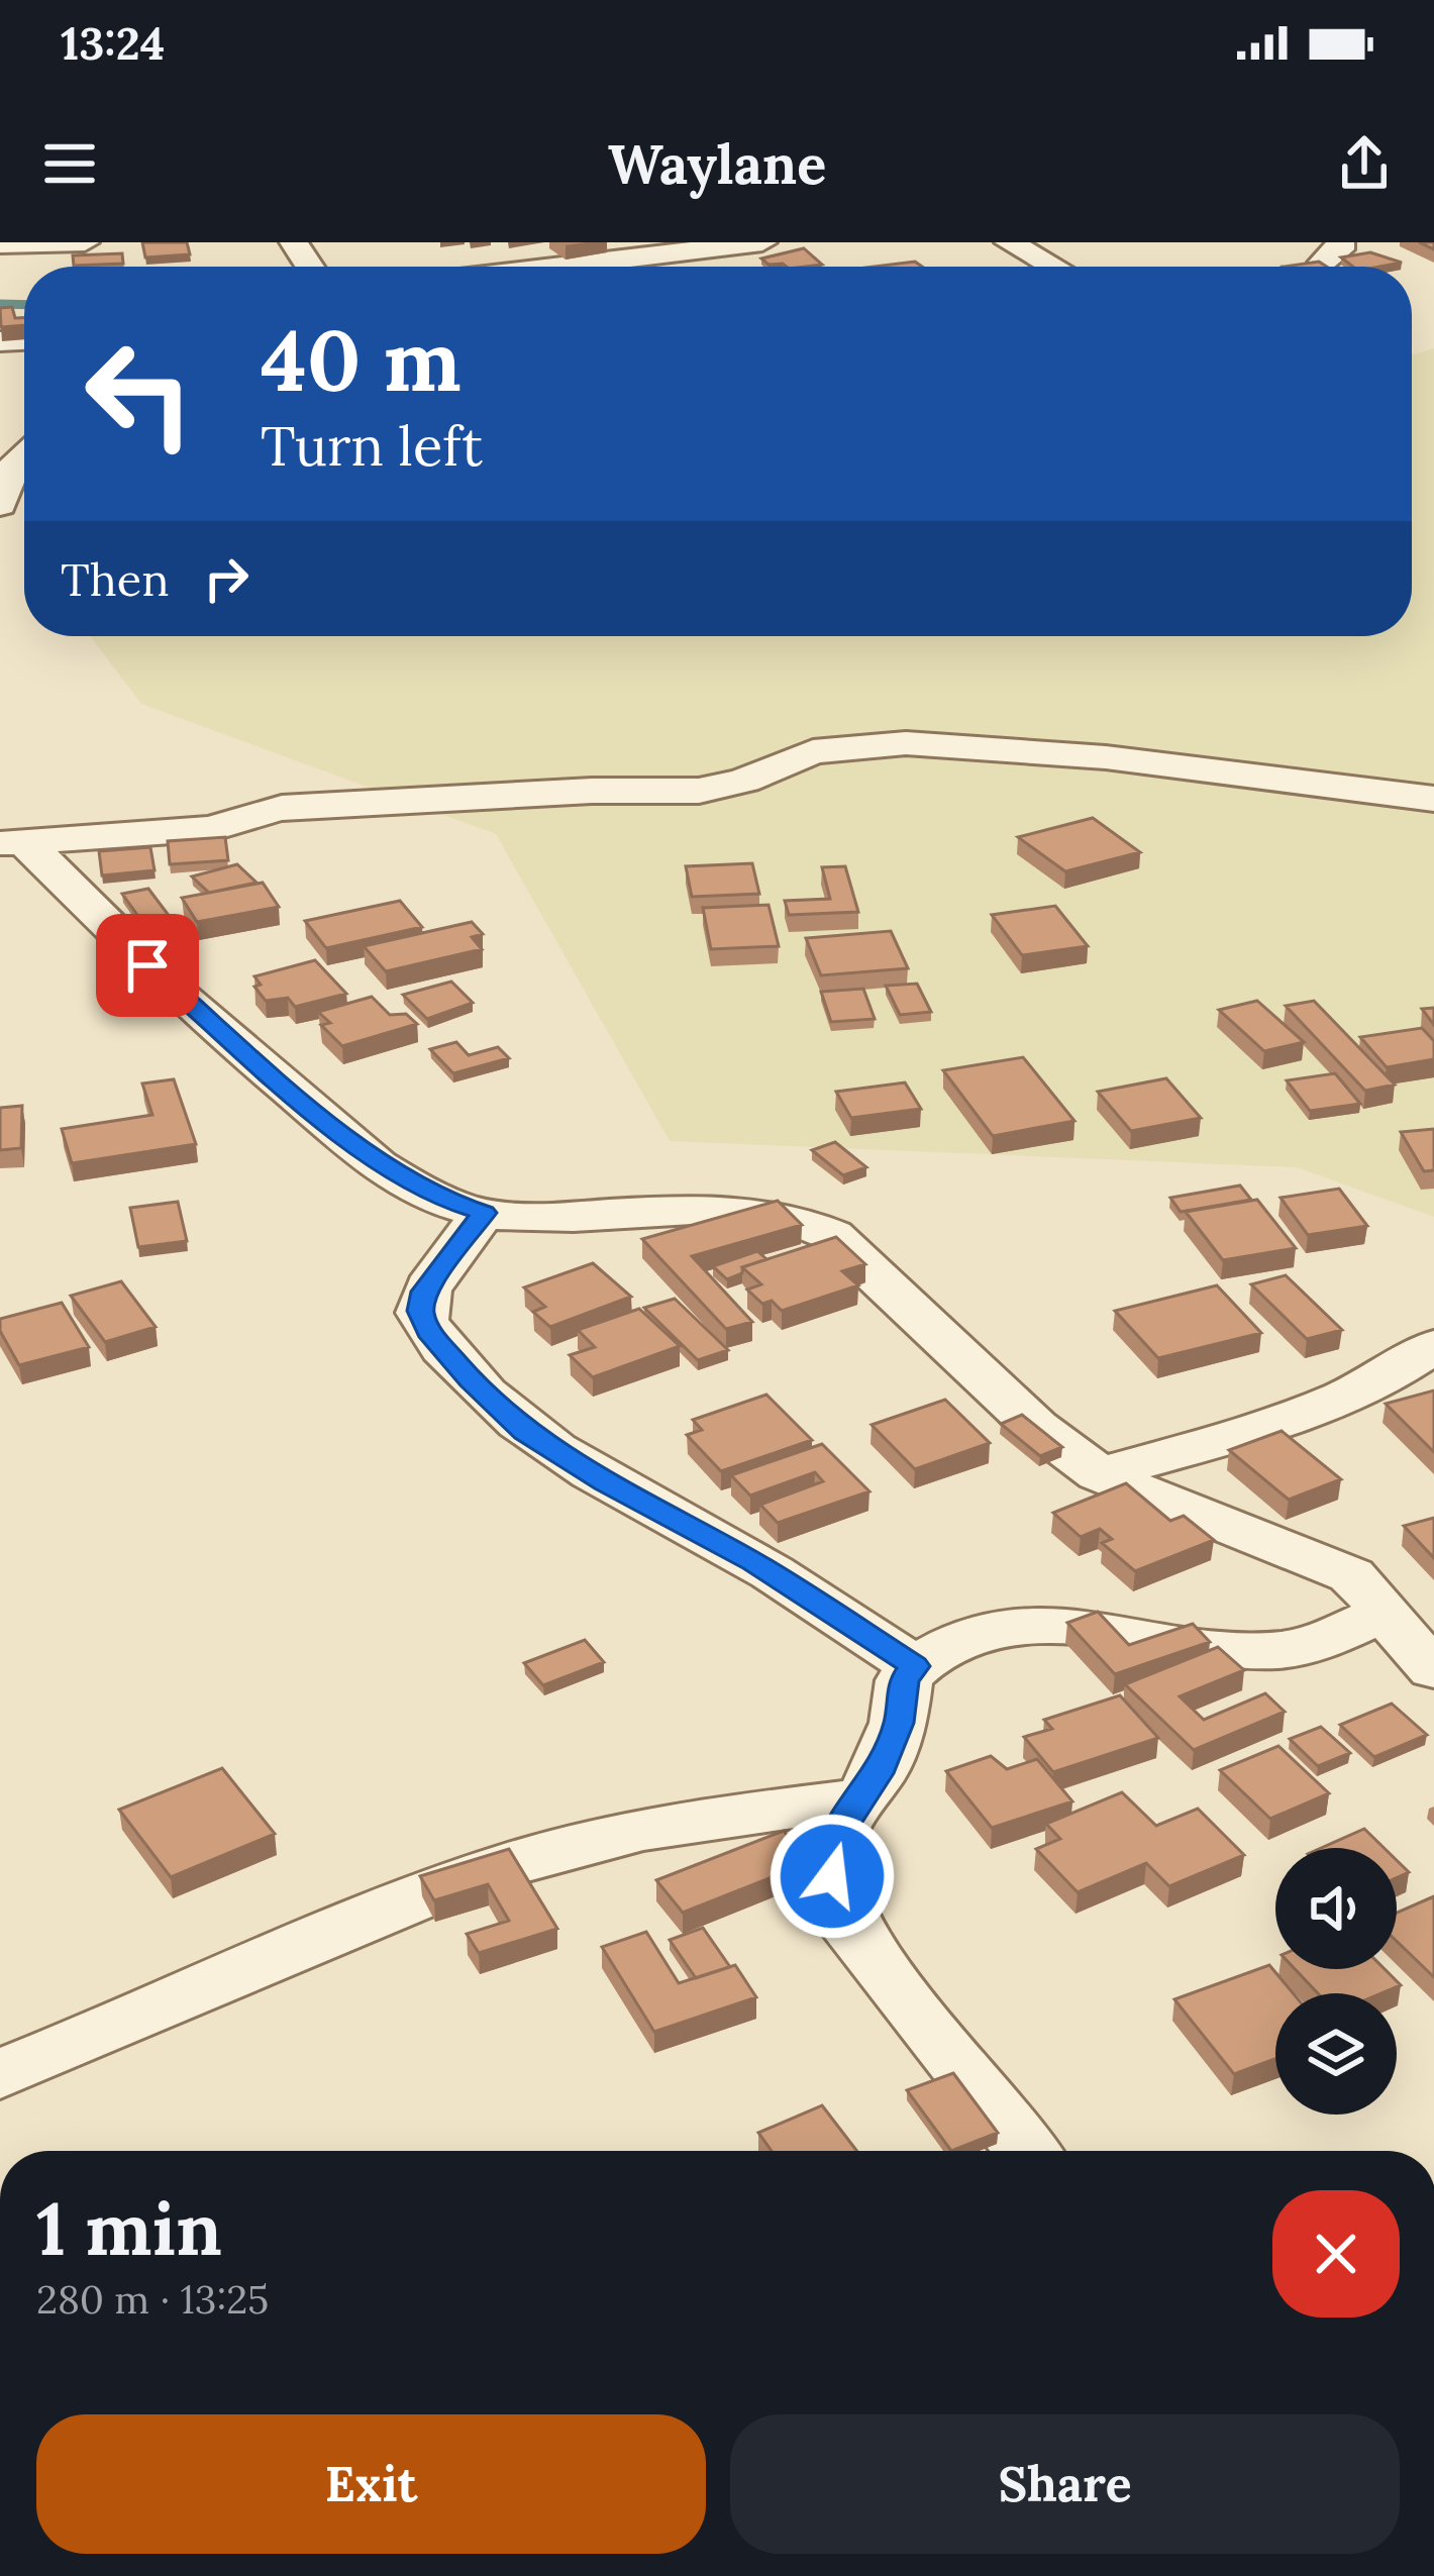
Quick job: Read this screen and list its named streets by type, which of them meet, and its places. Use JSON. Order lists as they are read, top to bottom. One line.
{"page":{"status":"13:24","header":"Waylane","turn":["40 m","Turn left"],"then":"Then","heading":["1 min","280 m · 13:25"],"buttons":["Exit","Share"]}}
